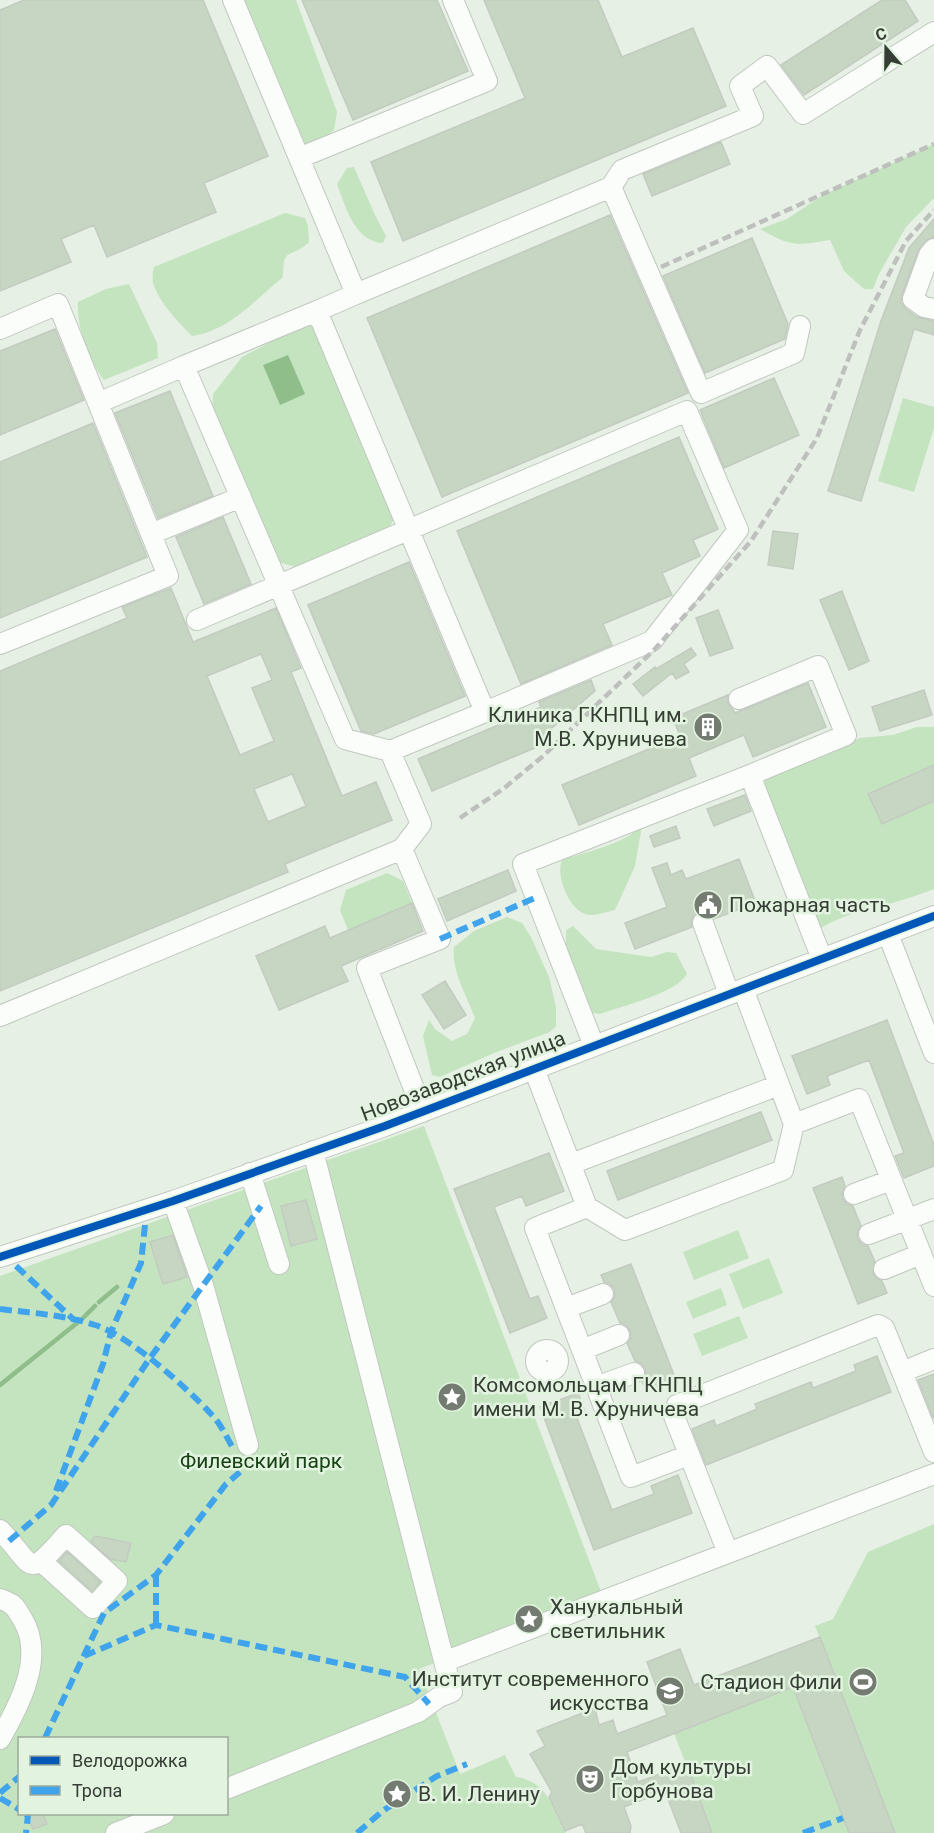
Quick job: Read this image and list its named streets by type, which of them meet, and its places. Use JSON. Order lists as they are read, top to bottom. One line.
{"streets":{"street":["Новозаводская улица"]},"parks":["Филевский парк"],"places":{"building":["Клиника ГКНПЦ им. М.В. Хруничева"],"public building":["Пожарная часть"],"place":["Комсомольцам ГКНПЦ имени М. В. Хруничева","Ханукальный светильник","В. И. Ленину"],"sports":["Стадион Фили"],"school or university":["Институт современного искусства"],"theatre":["Дом культуры Горбунова"]},"legend":["Велодорожка","Тропа"],"north":"top"}
